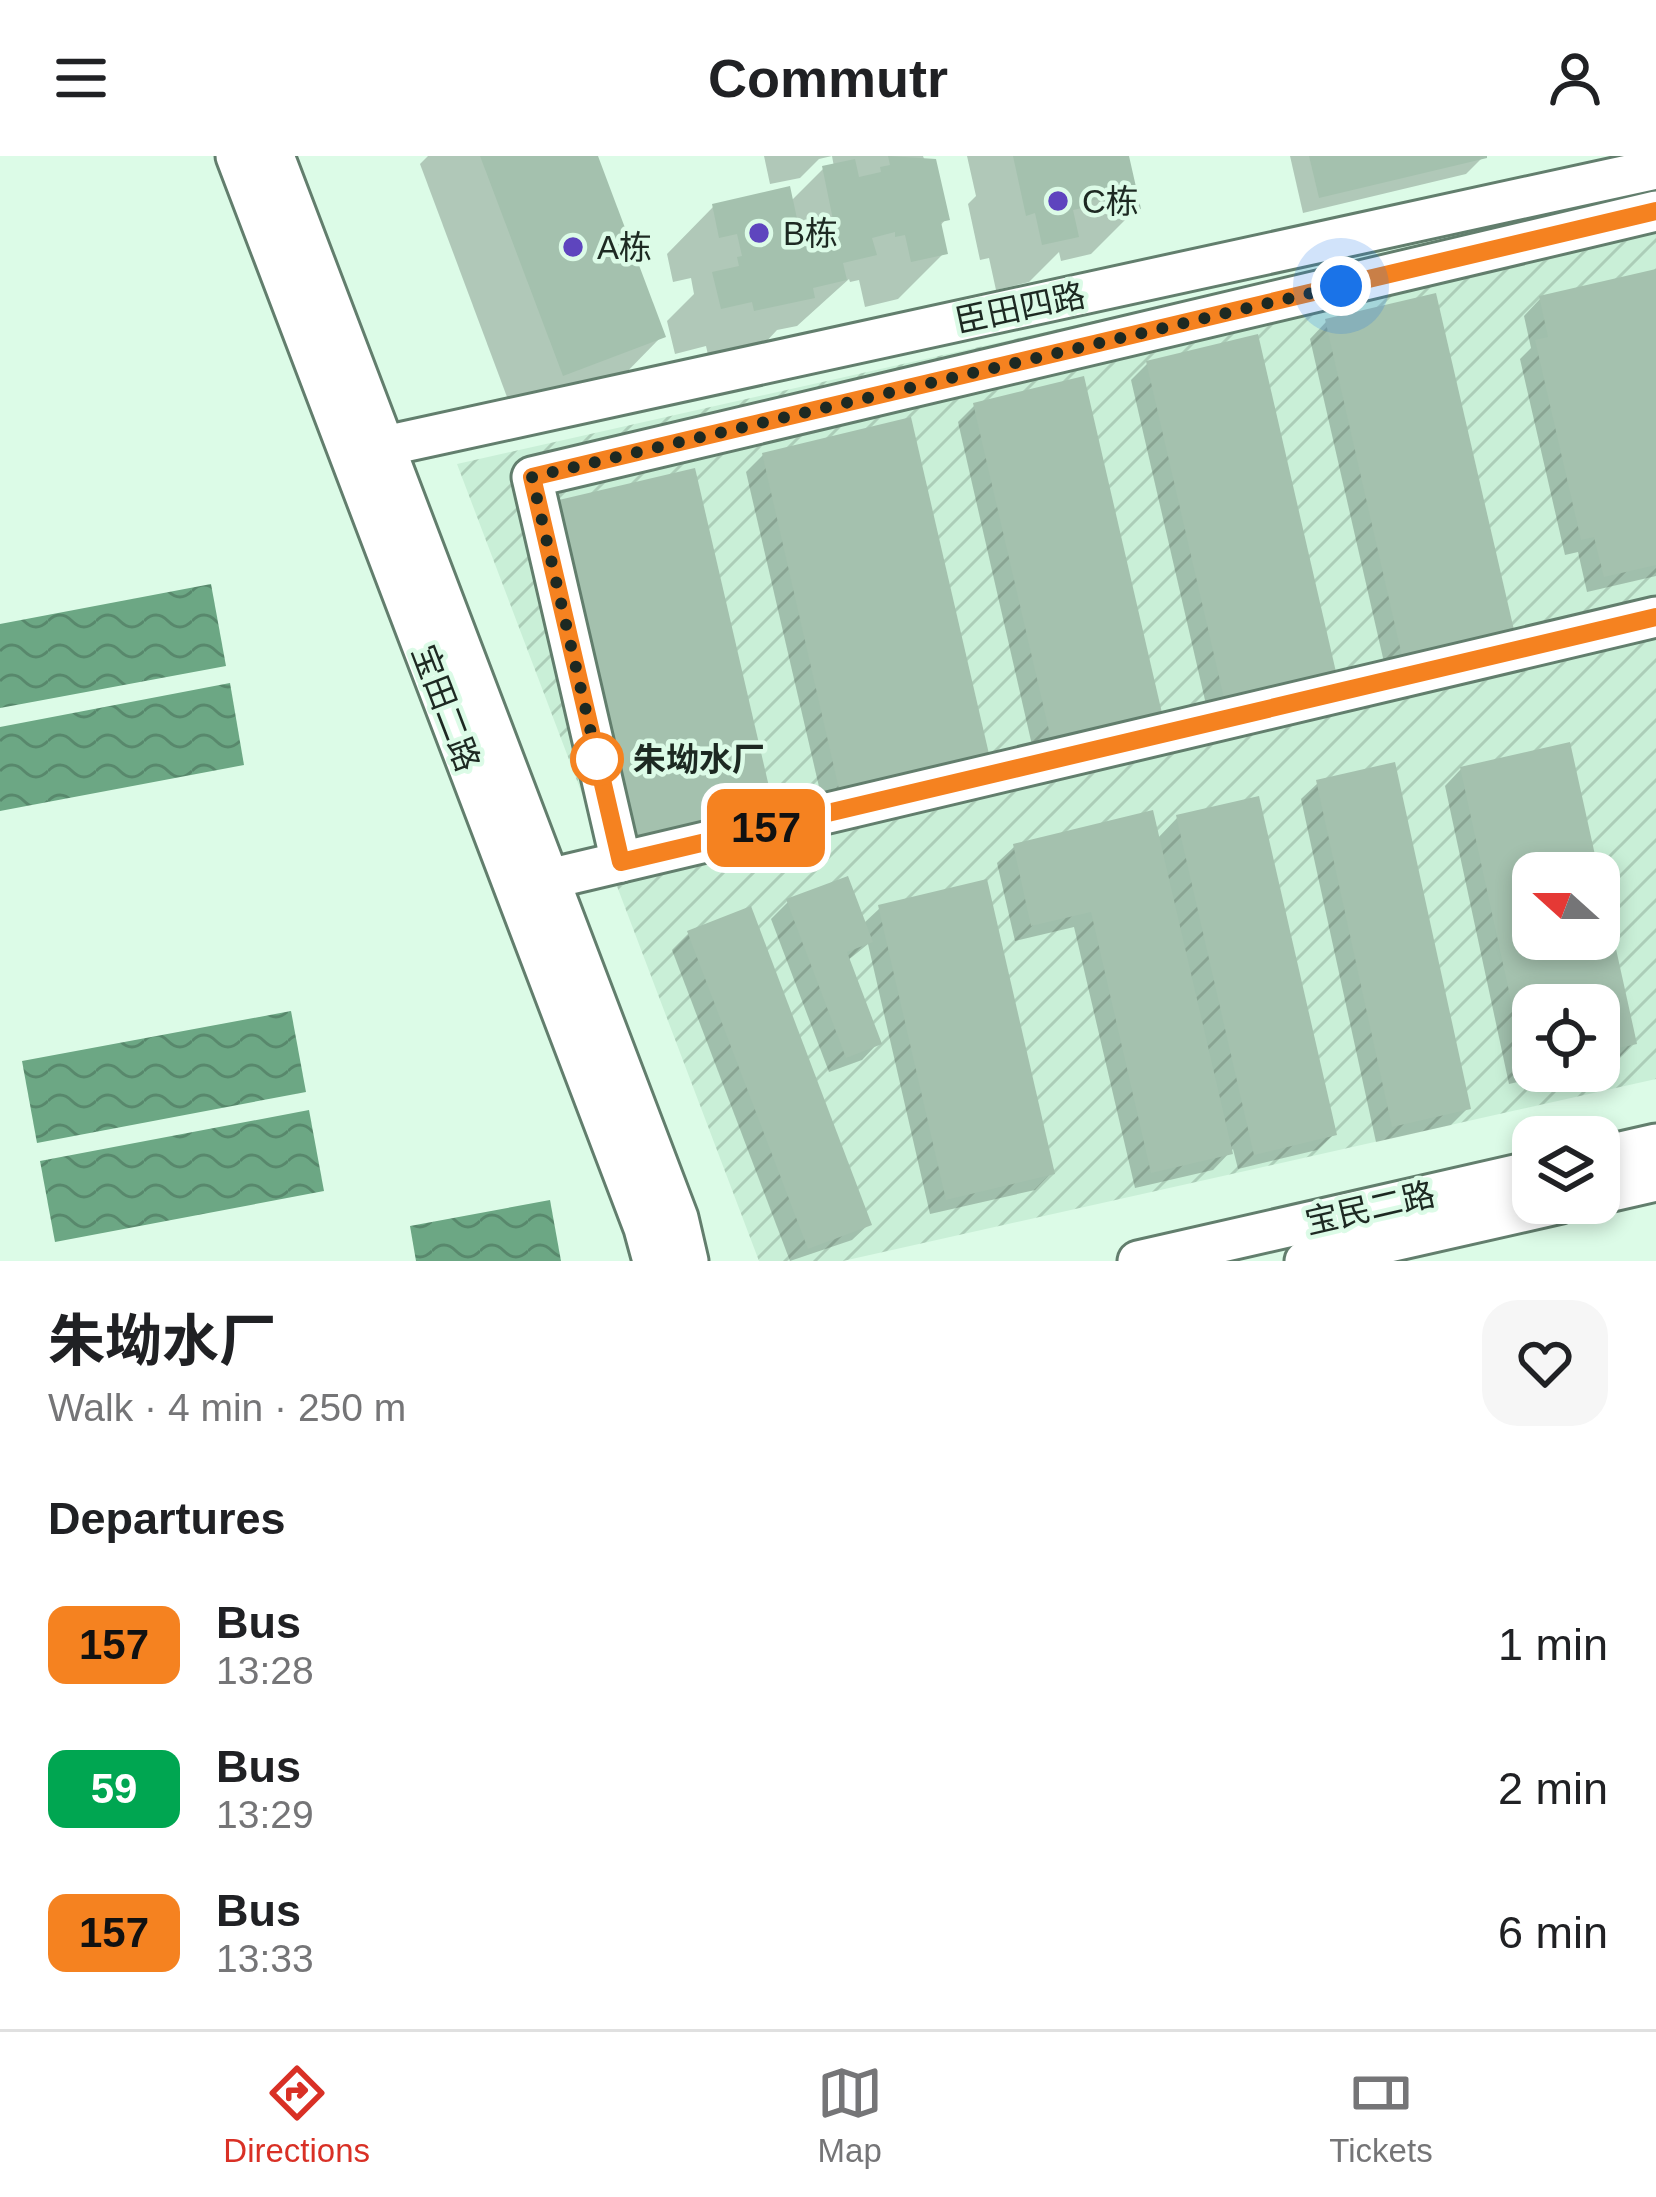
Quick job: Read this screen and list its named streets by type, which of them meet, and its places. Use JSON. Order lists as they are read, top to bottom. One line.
{"streets":{"street":["臣田四路","宝田二路","宝民二路"]},"crossings":[["臣田四路","宝田二路"]],"places":["C栋","B栋","A栋","朱坳水厂"],"lines":["bus line 157"],"north":"left","page":{"header":"Commutr","on_map":"157","heading":[["朱坳水厂","Walk · 4 min · 250 m"],"Departures"],"list":[{"mark":"157","name":"Bus","note":"13:28","value":"1 min"},{"mark":"59","name":"Bus","note":"13:29","value":"2 min"},{"mark":"157","name":"Bus","note":"13:33","value":"6 min"}],"tabs":["Directions","Map","Tickets"]}}
